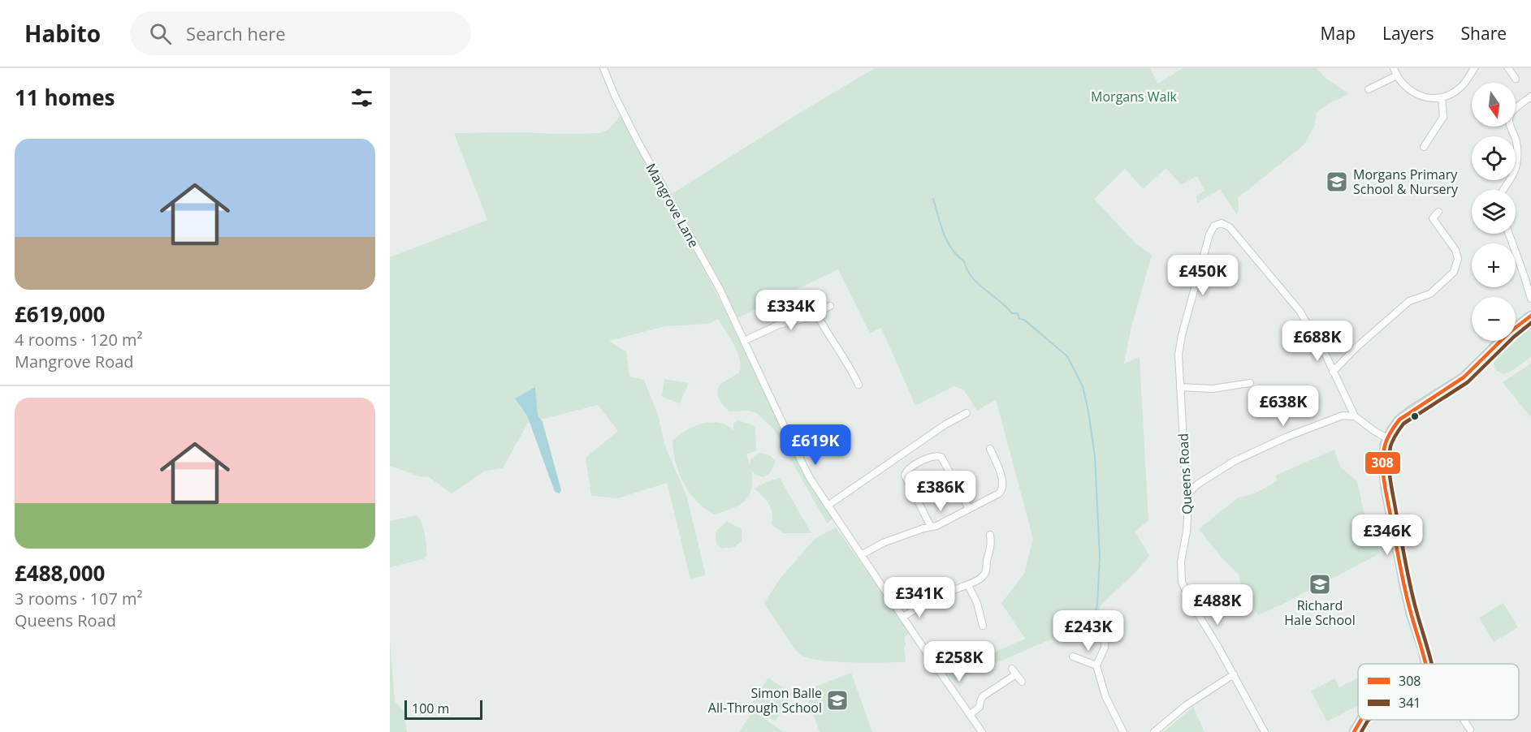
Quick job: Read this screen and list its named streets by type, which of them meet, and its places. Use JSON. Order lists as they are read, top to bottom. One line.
{"streets":{"street":["Mangrove Lane","Queens Road"]},"parks":["Morgans Walk"],"places":{"school or university":["Morgans Primary School & Nursery","Richard Hale School","Simon Balle All-Through School"]},"lines":["transit line 308","transit line 341"],"legend":["308","341"],"scale_bar":"100 m","north":"bottom","page":{"header":"Habito","search":"Search here","nav":["Map","Layers","Share"],"heading":"11 homes","map_buttons":["+","−"],"list":[{"name":"£619,000","note":"4 rooms · 120 m² · Mangrove Road"},{"name":"£488,000","note":"3 rooms · 107 m² · Queens Road"}],"price":["£450K","£334K","£688K","£638K","£619K","£386K","£346K","£341K","£488K","£243K","£258K"],"scale":"100 m"}}
